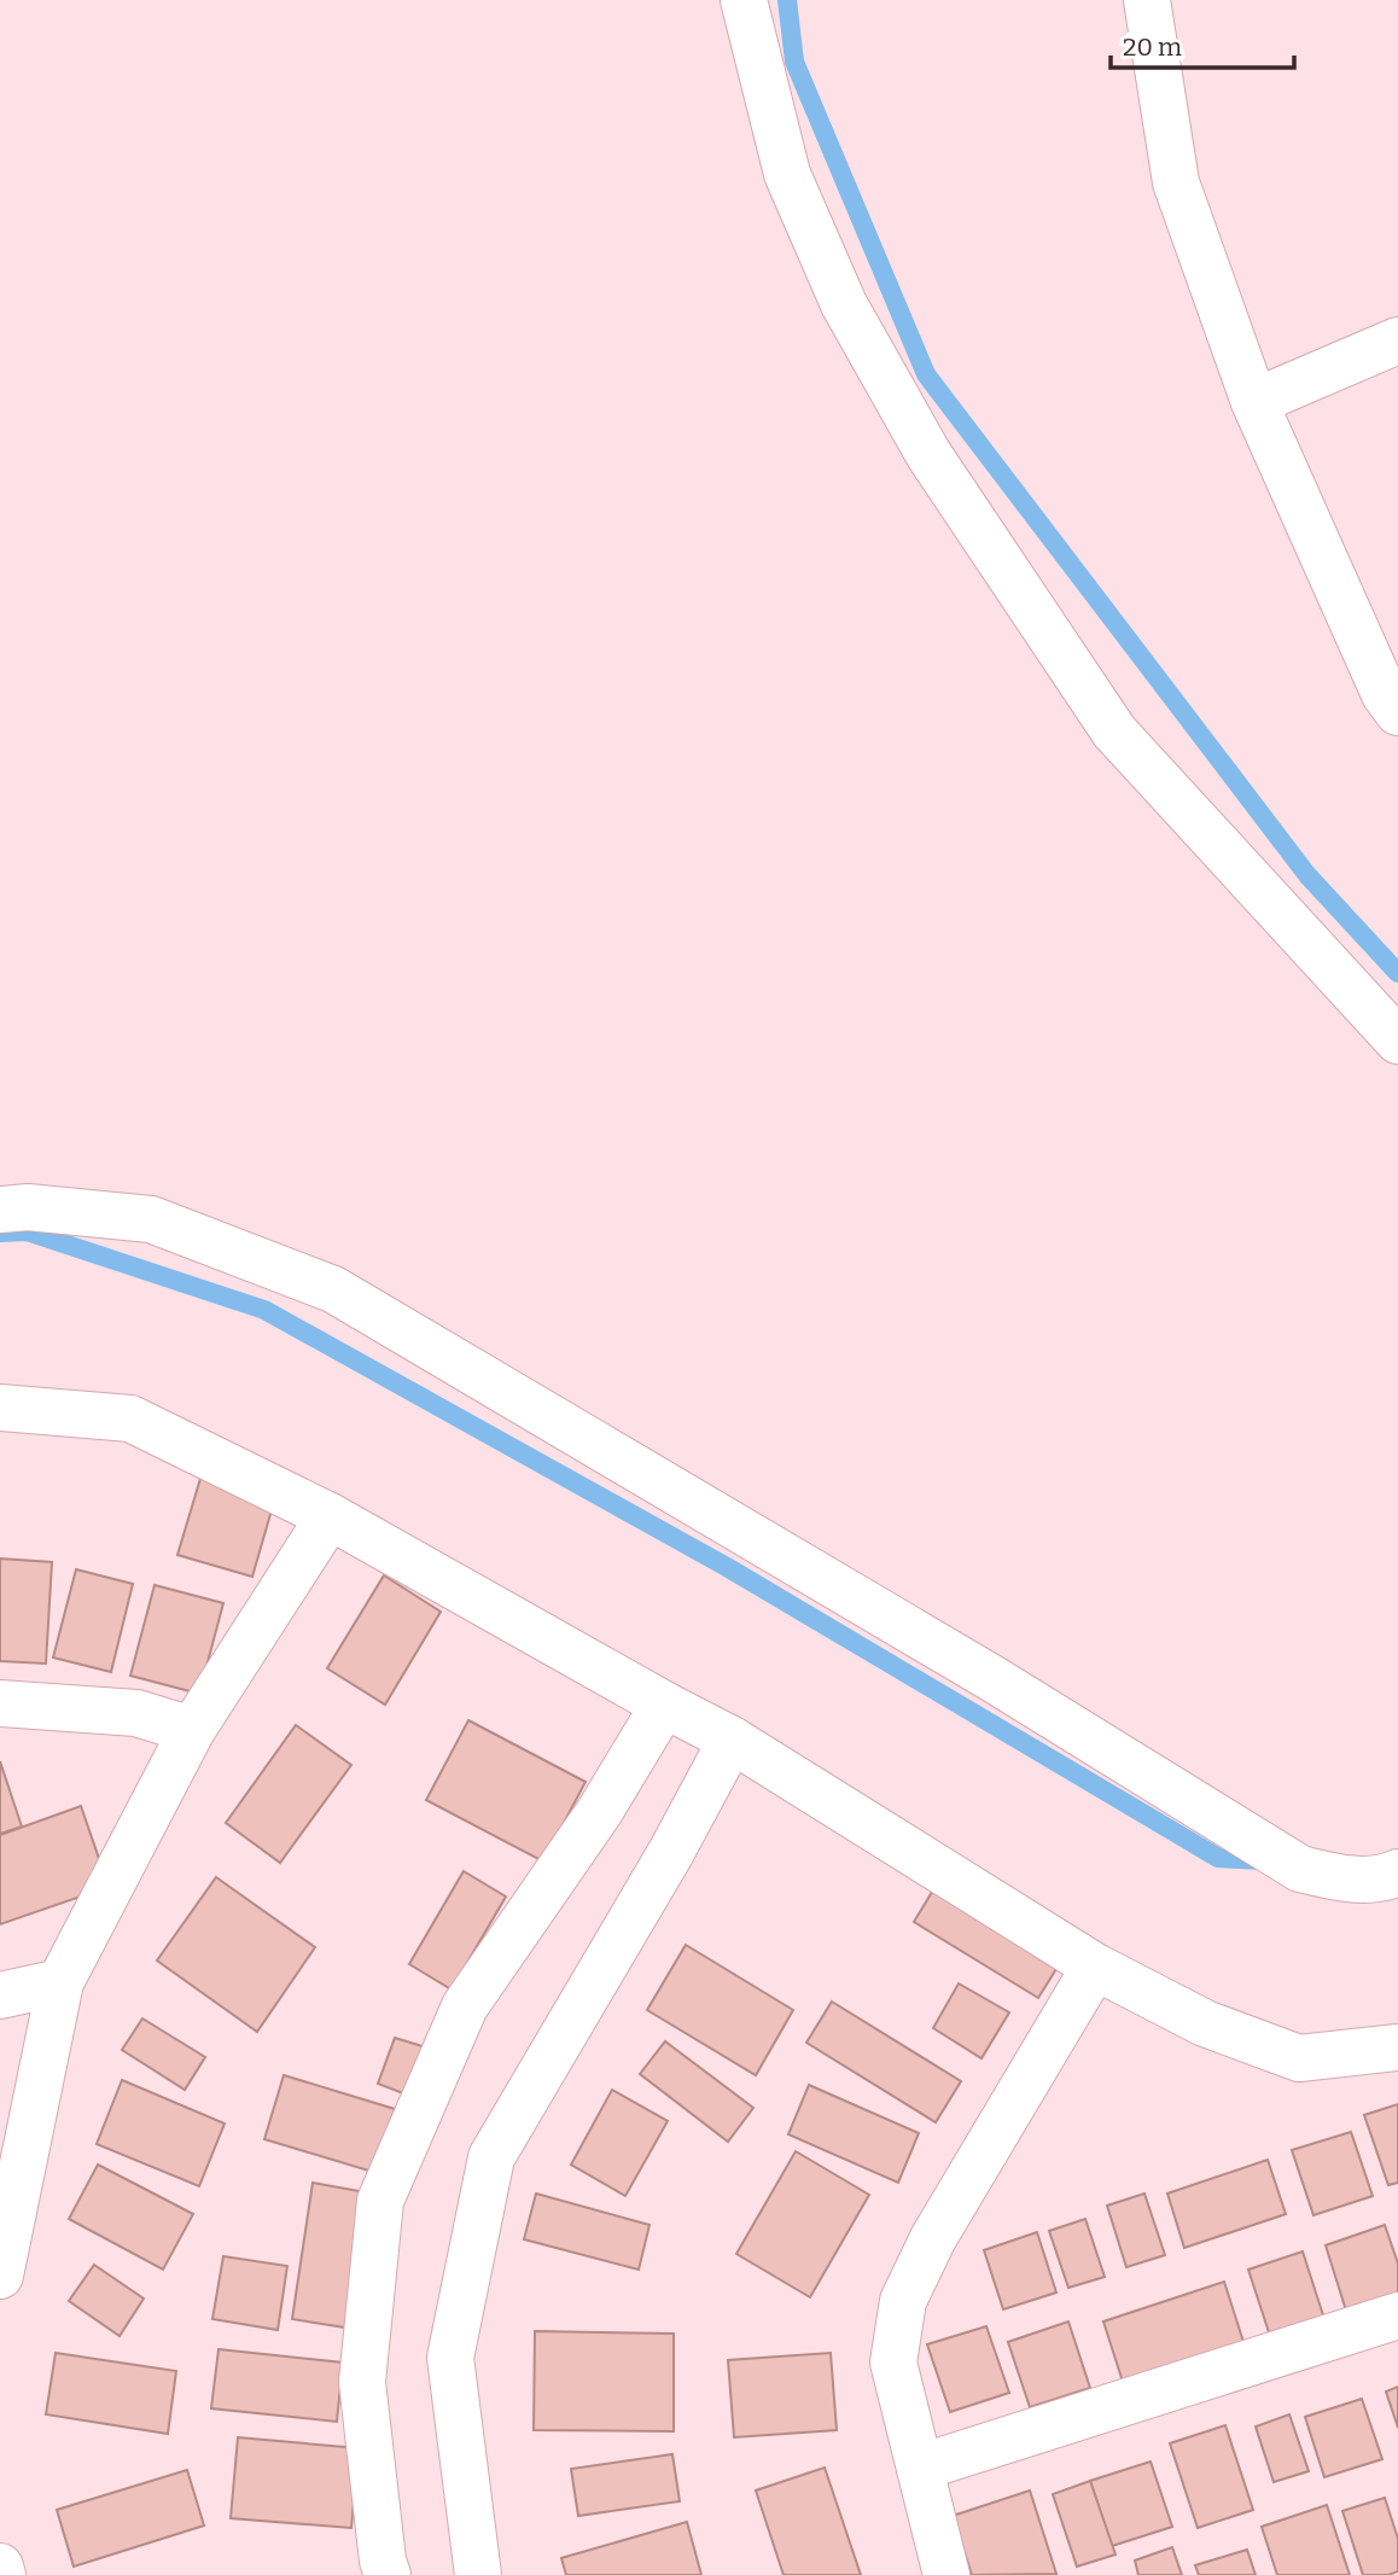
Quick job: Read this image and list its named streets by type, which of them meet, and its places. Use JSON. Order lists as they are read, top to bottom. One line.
{"scale_bar":"20 m"}
